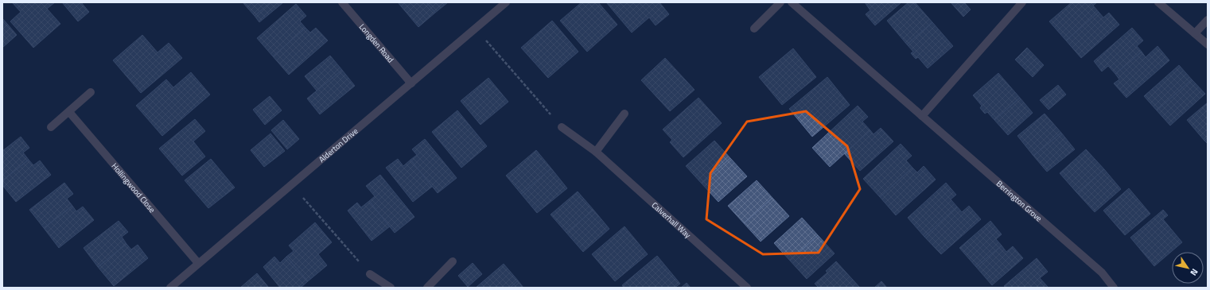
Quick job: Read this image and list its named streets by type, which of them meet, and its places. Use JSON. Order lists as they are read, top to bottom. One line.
{"streets":{"street":["Longden Road","Alderton Drive","Hollingwood Close","Berrington Grove","Calverhall Way"]},"crossings":[["Longden Road","Alderton Drive"],["Alderton Drive","Hollingwood Close"]],"north":"bottom right"}
